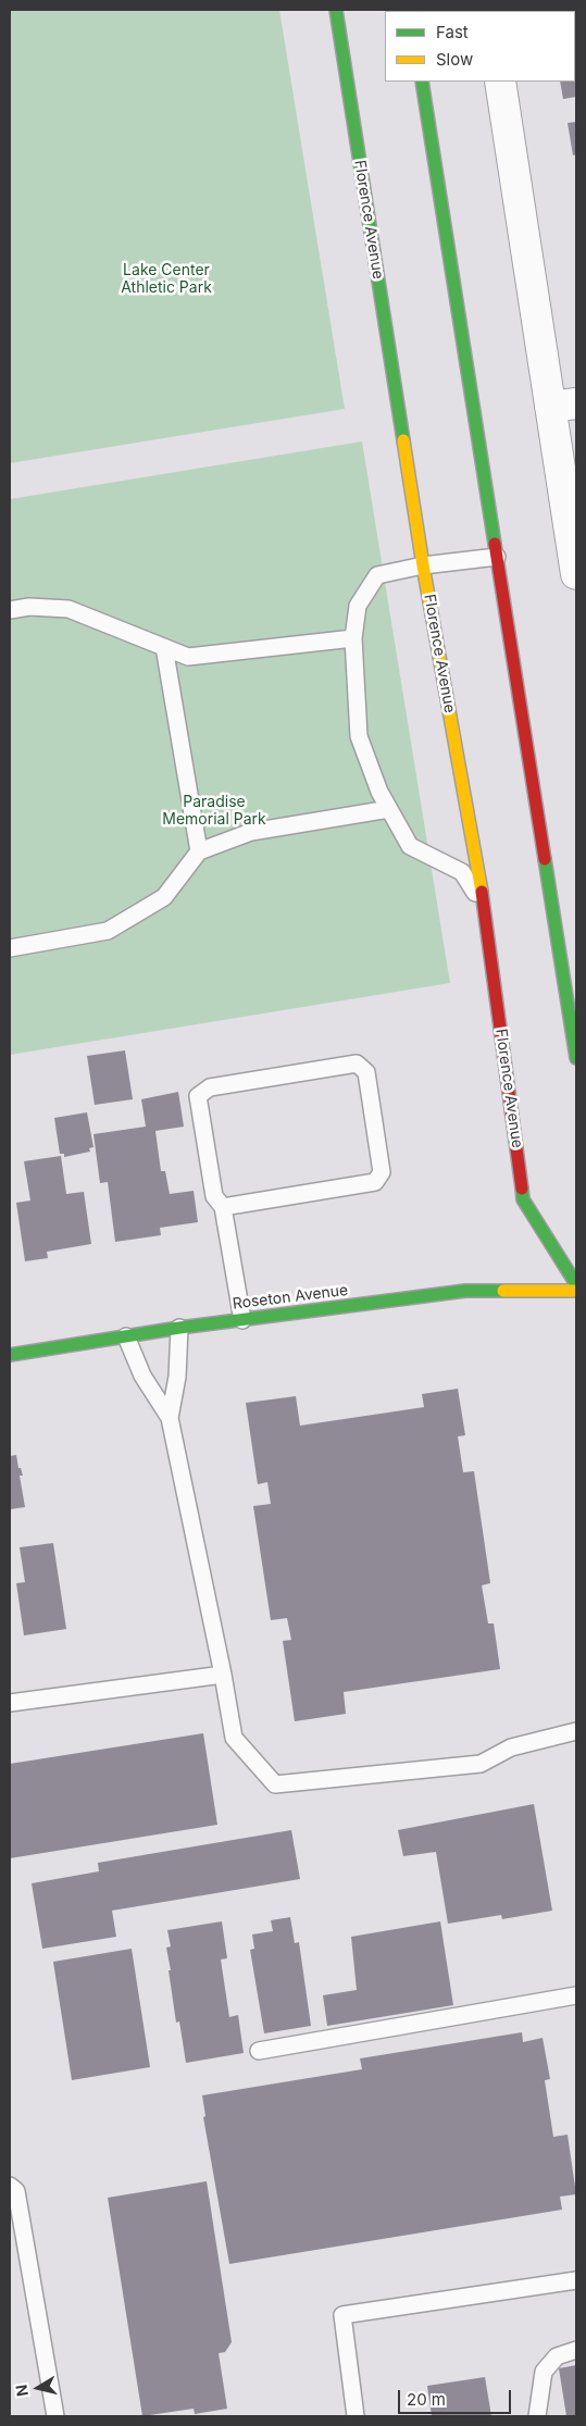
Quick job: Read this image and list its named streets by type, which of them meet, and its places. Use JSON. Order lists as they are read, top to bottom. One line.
{"streets":{"main road":["Florence Avenue","Roseton Avenue"]},"parks":["Lake Center Athletic Park","Paradise Memorial Park"],"legend":["Fast","Slow"],"scale_bar":"20 m","north":"left"}
